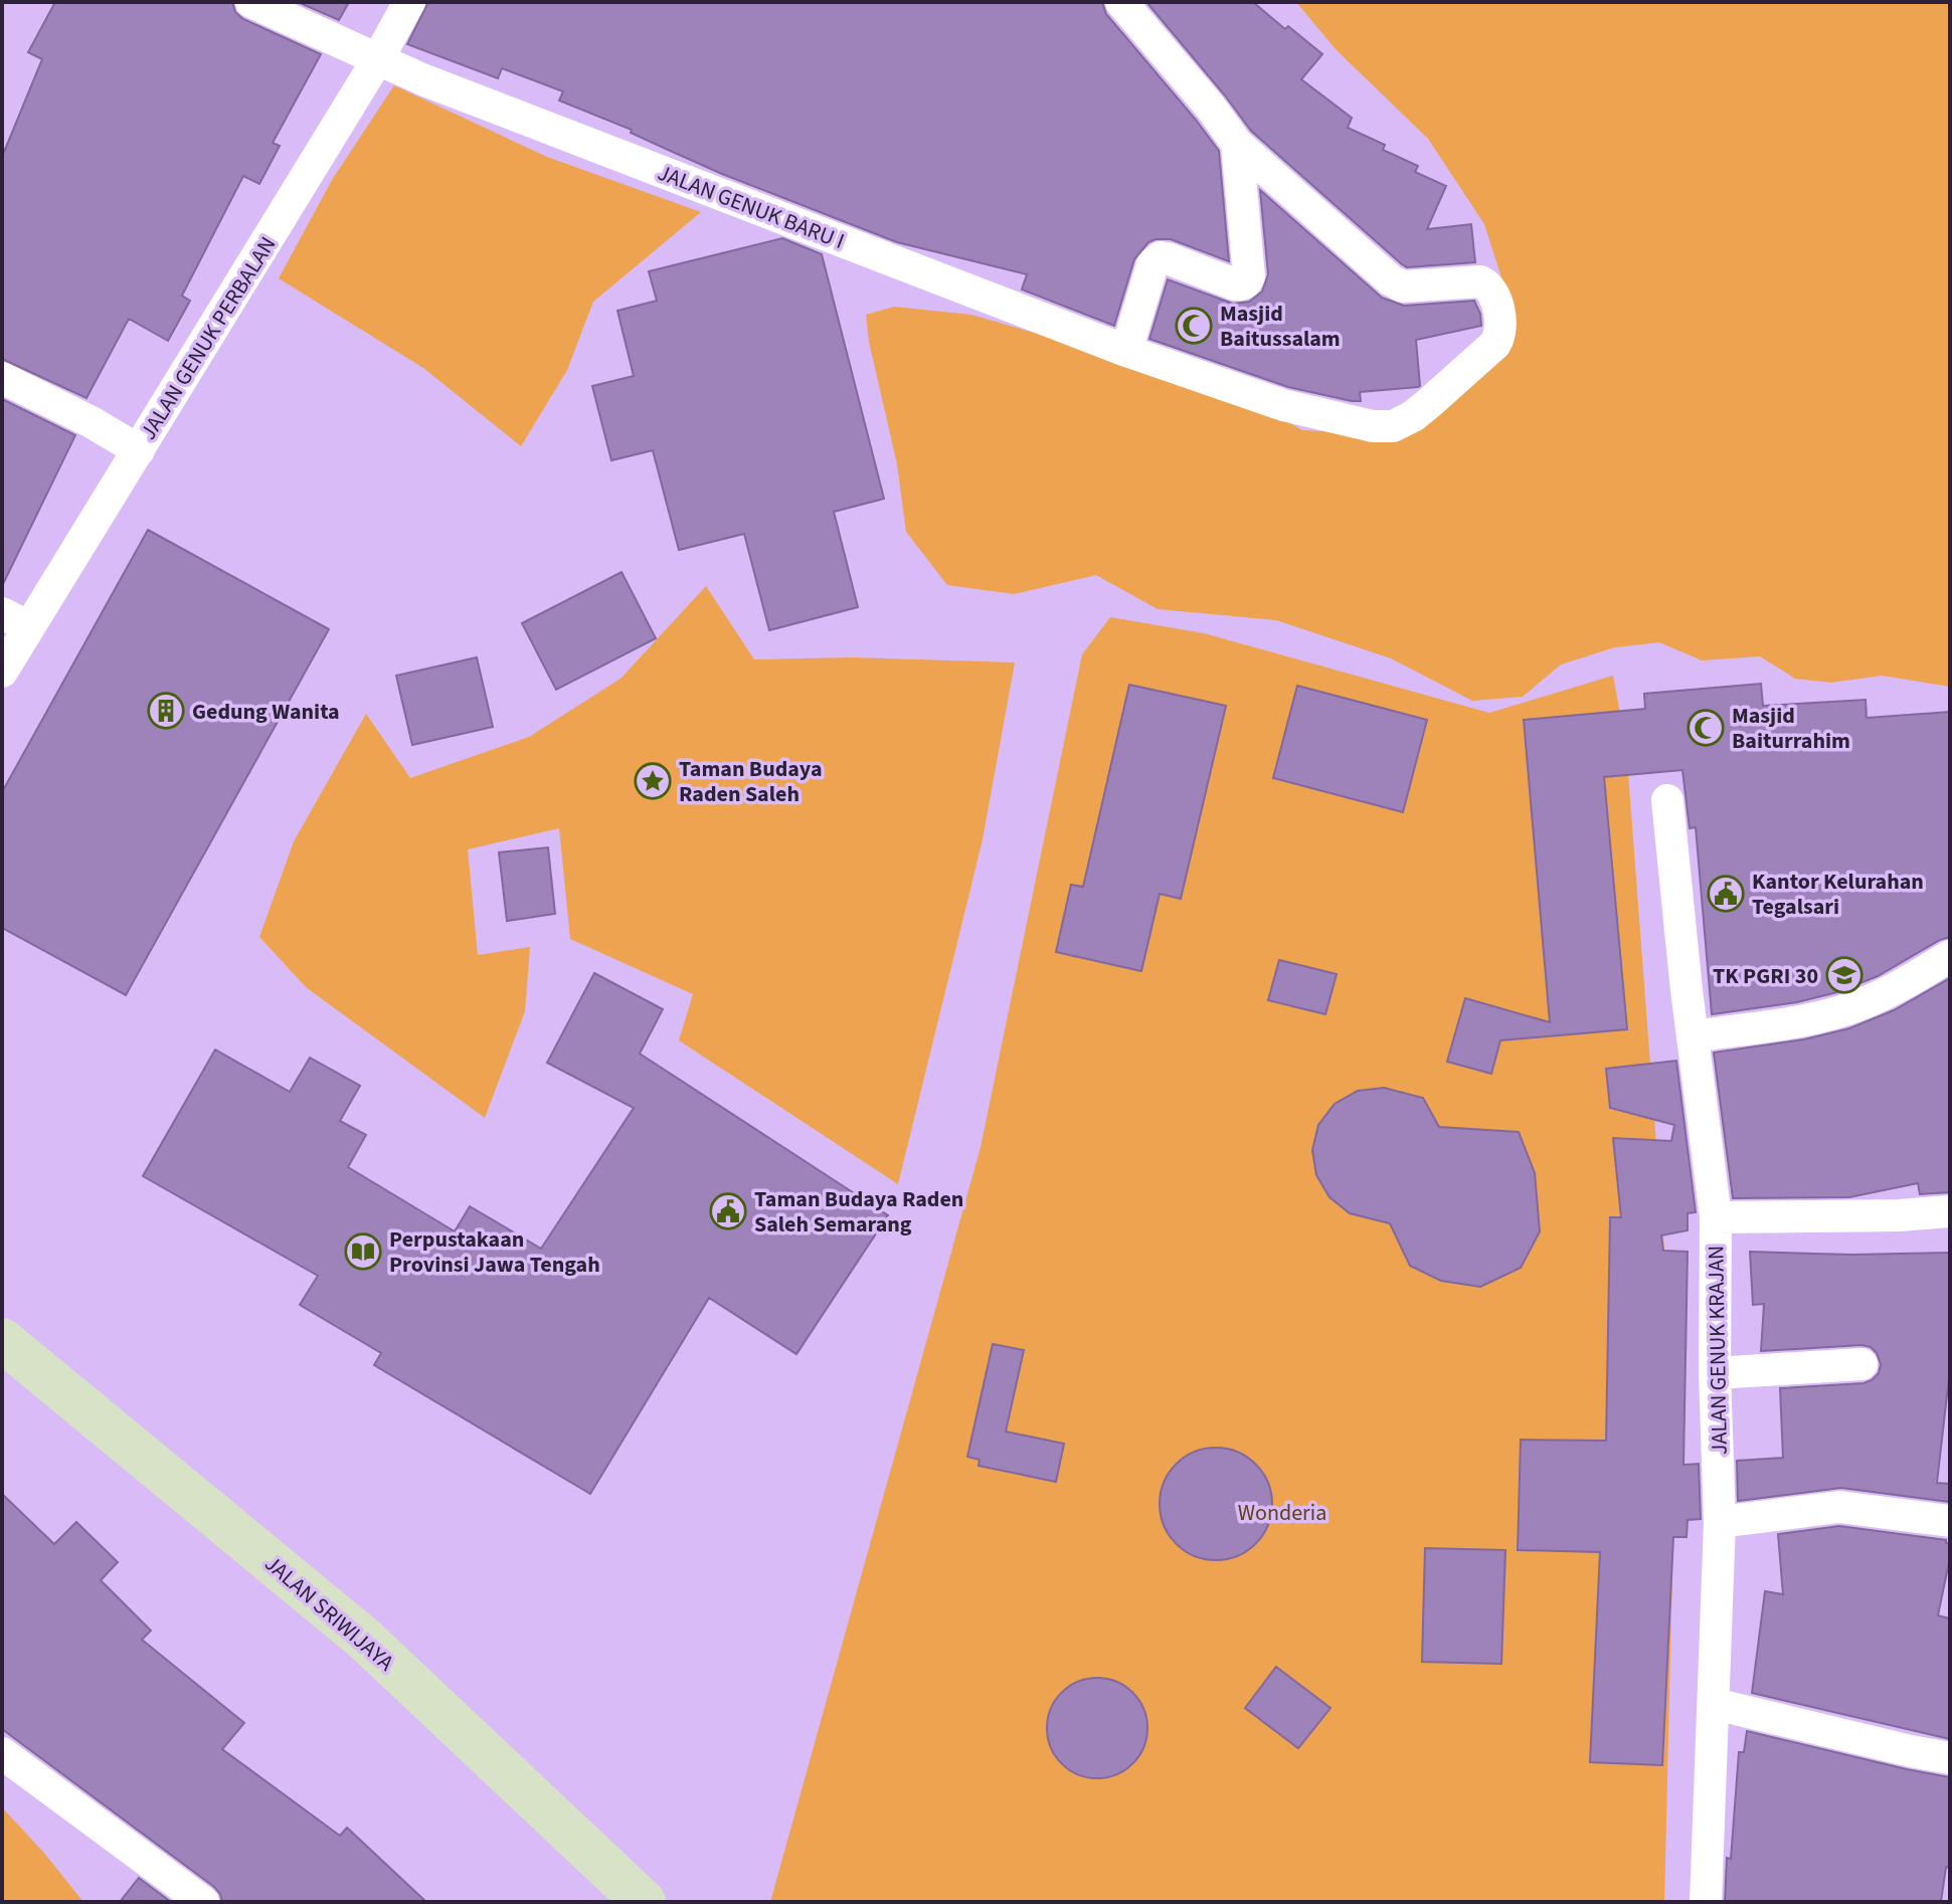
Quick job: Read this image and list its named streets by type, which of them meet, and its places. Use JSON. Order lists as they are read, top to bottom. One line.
{"streets":{"main road":["JALAN SRIWIJAYA"],"street":["JALAN GENUK BARU I","JALAN GENUK PERBALAN","JALAN GENUK KRAJAN"]},"crossings":[["JALAN GENUK BARU I","JALAN GENUK PERBALAN"]],"parks":["Wonderia"],"places":{"mosque":["Masjid Baitussalam","Masjid Baiturrahim"],"building":["Gedung Wanita"],"place":["Taman Budaya Raden Saleh"],"public building":["Kantor Kelurahan Tegalsari","Taman Budaya Raden Saleh Semarang"],"school or university":["TK PGRI 30"],"library":["Perpustakaan Provinsi Jawa Tengah"]}}
